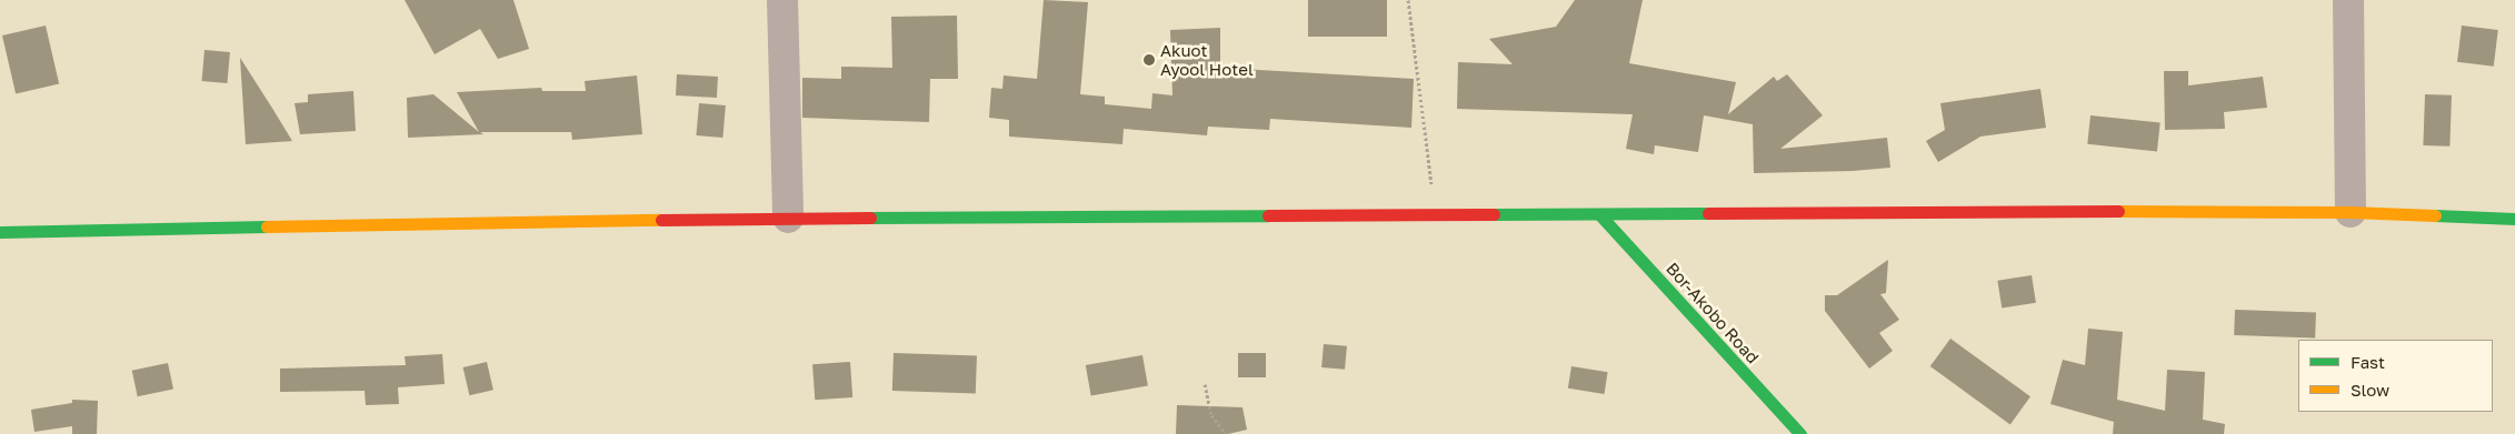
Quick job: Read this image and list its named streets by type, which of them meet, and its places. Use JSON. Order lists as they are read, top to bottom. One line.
{"streets":{"street":["Bor-Akobo Road"]},"places":["Akuot Ayool Hotel"],"legend":["Fast","Slow"]}
